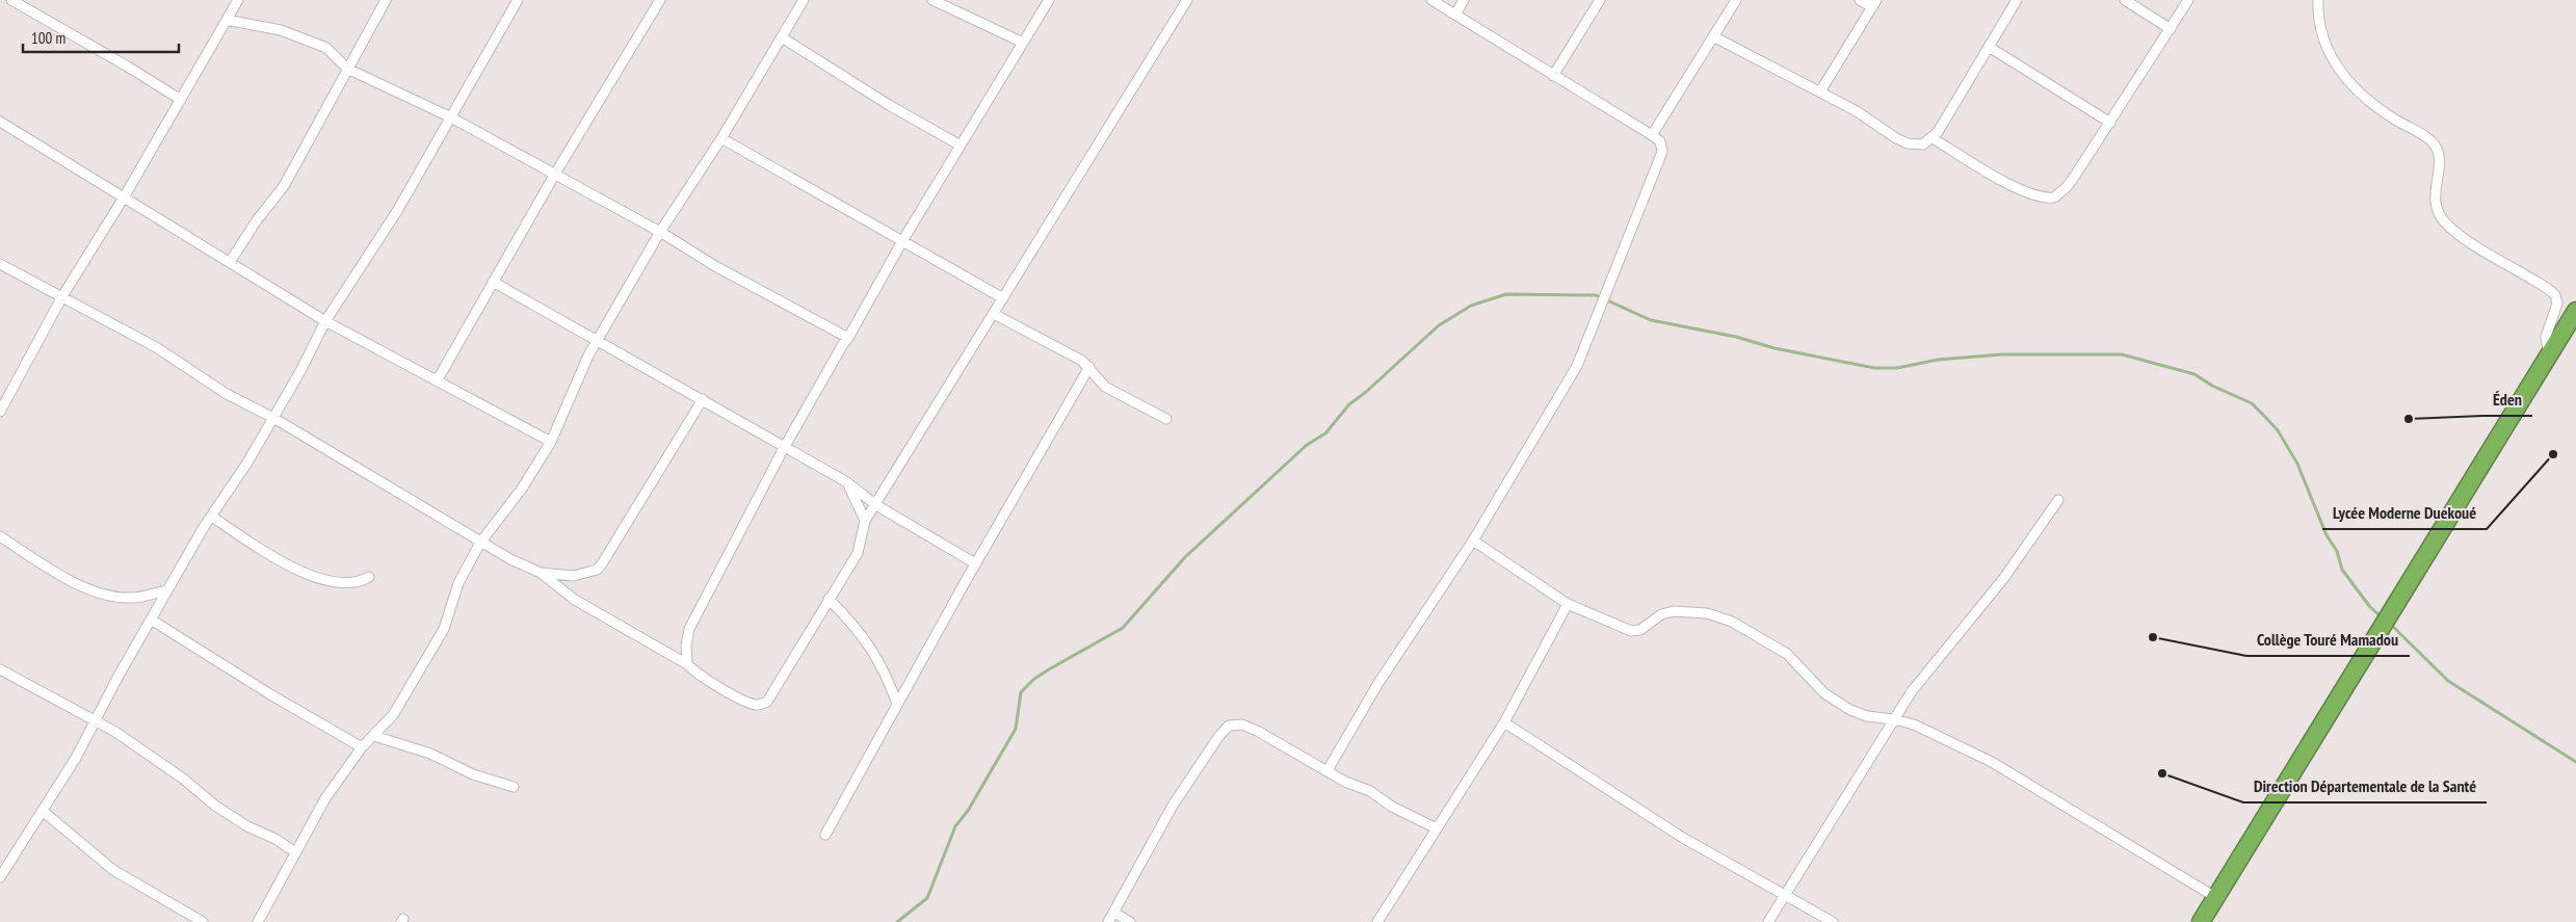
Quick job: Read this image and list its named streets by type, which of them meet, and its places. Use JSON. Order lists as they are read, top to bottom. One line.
{"places":["Éden","Lycée Moderne Duekoué","Collège Touré Mamadou","Direction Départementale de la Santé"],"scale_bar":"100 m"}
